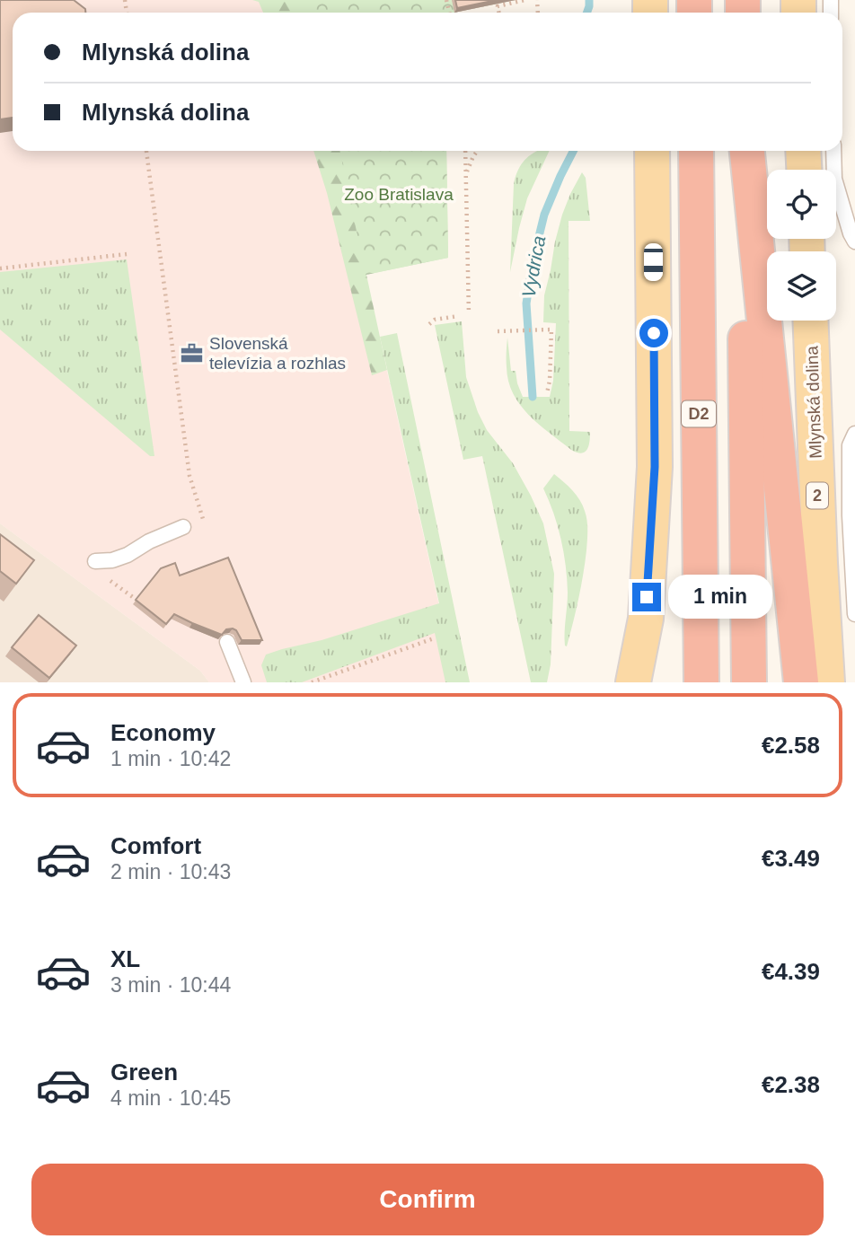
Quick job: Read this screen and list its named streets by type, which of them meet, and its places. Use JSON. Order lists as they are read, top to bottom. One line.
{"streets":{"highway":["D2"],"main road":["Mlynská dolina","2"]},"water":["Vydrica"],"parks":["Zoo Bratislava"],"places":{"office":["Slovenská televízia a rozhlas"]},"page":{"banner":["Mlynská dolina","Mlynská dolina"],"bubble":"1 min","list":[{"name":"Economy","note":"1 min · 10:42","value":"€2.58"},{"name":"Comfort","note":"2 min · 10:43","value":"€3.49"},{"name":"XL","note":"3 min · 10:44","value":"€4.39"},{"name":"Green","note":"4 min · 10:45","value":"€2.38"}],"buttons":"Confirm"}}
